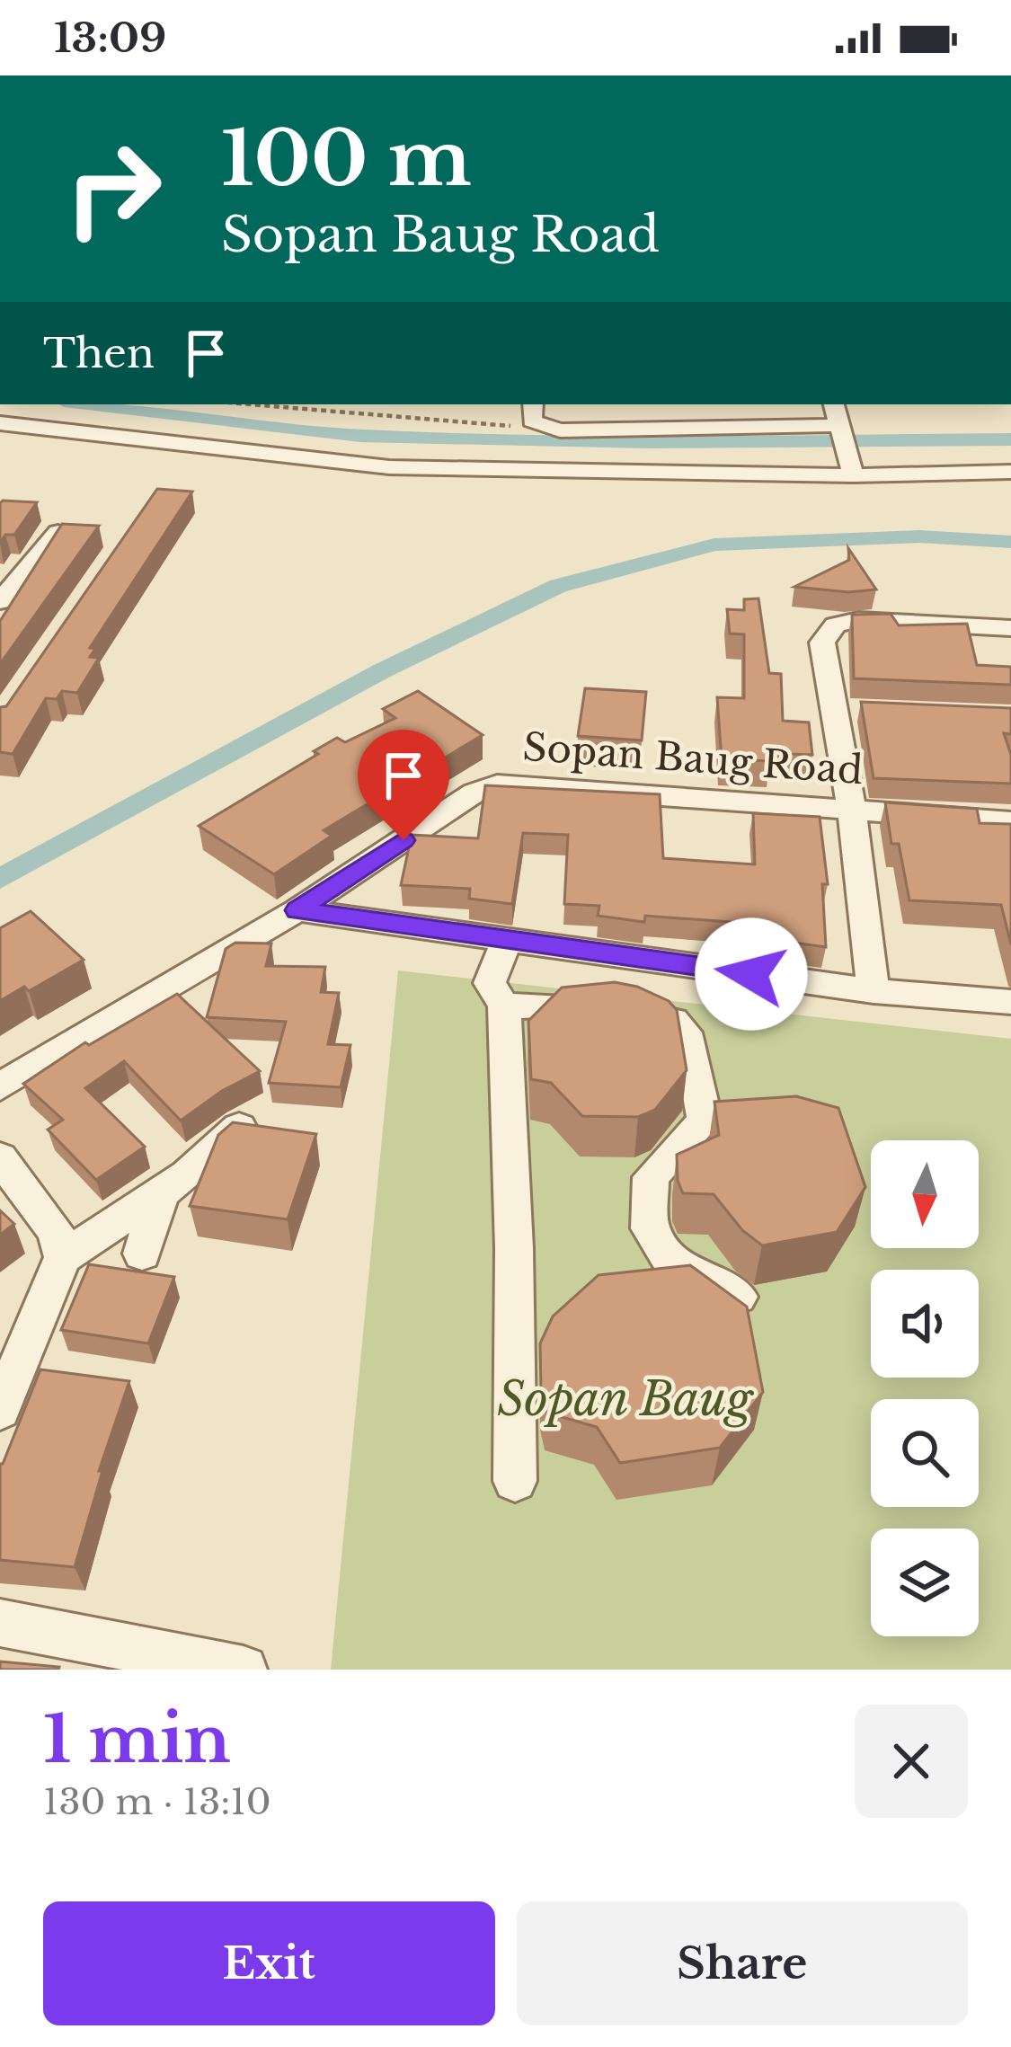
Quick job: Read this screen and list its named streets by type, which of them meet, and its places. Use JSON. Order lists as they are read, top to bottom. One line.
{"streets":{"street":["Sopan Baug Road"]},"parks":["Sopan Baug"],"north":"bottom","page":{"status":"13:09","turn":["100 m","Sopan Baug Road"],"then":"Then","heading":["1 min","130 m · 13:10"],"buttons":["Exit","Share"]}}
